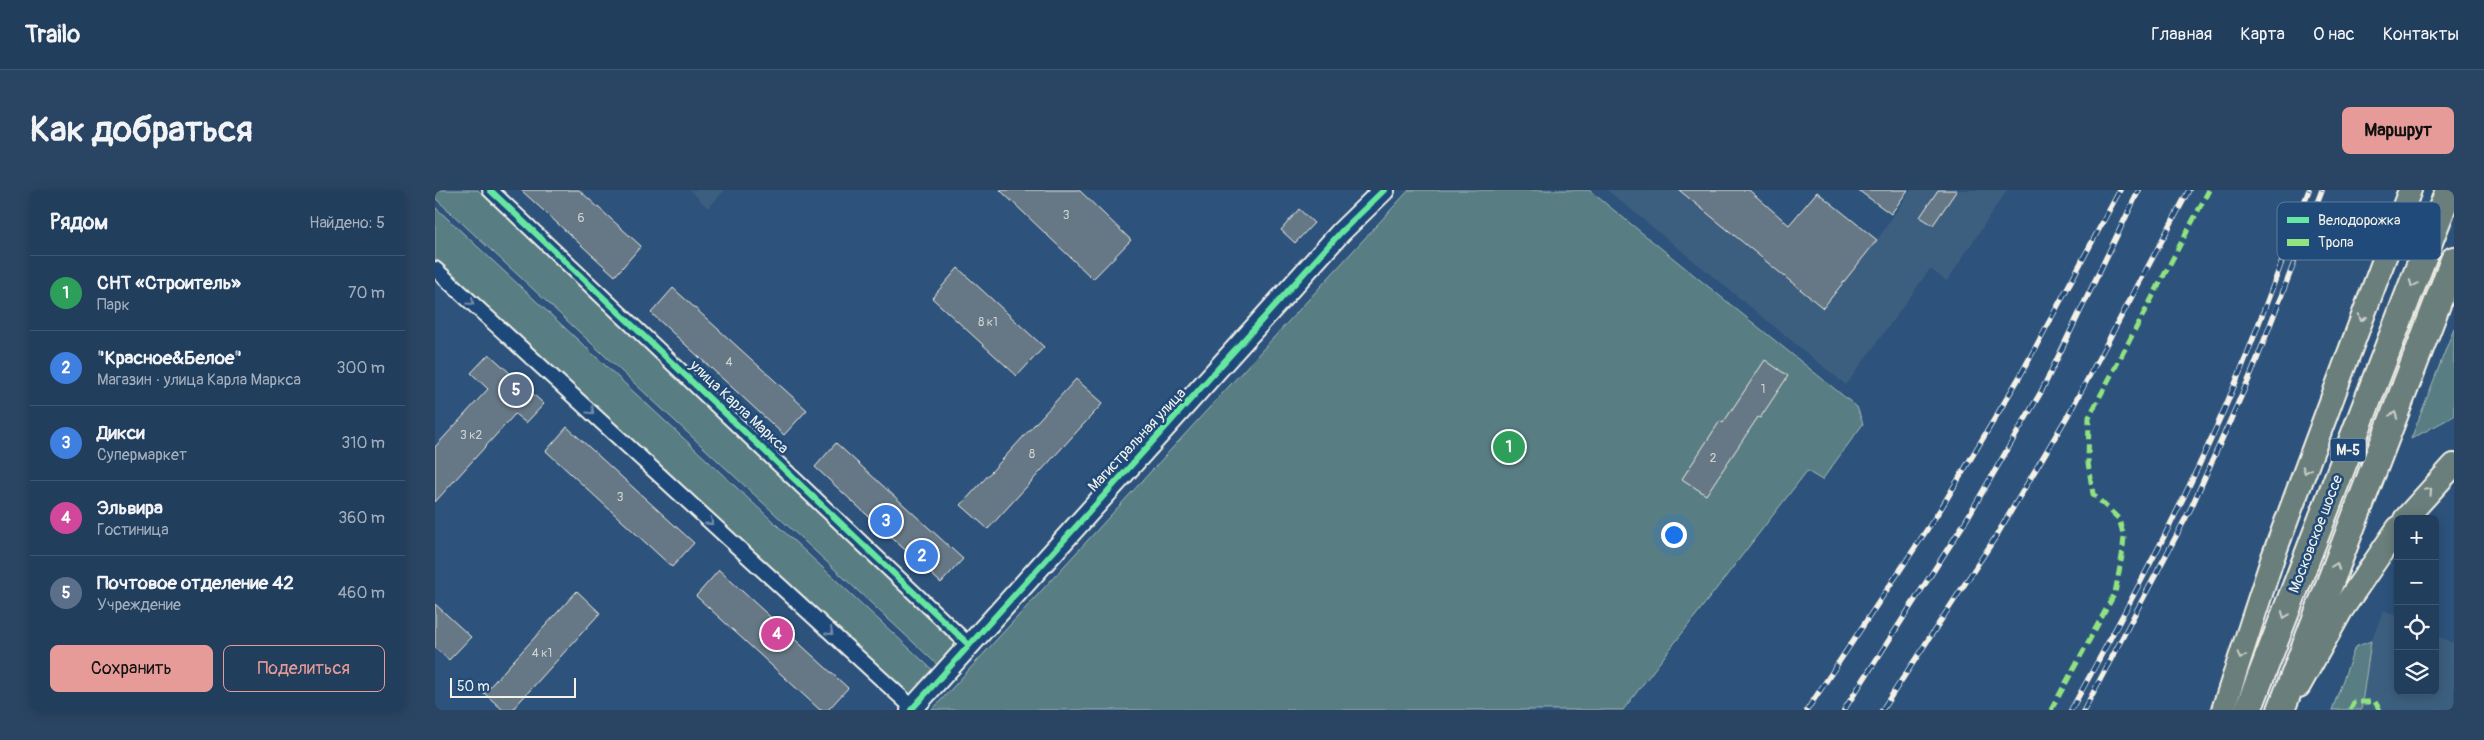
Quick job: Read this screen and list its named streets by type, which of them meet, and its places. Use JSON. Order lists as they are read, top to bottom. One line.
{"streets":{"highway":["М-5","Московское шоссе"],"street":["улица Карла Маркса","Магистральная улица"]},"crossings":[["улица Карла Маркса","Магистральная улица"]],"house_numbers":["3","6","8 к1","4","1","3 к2","8","2","3","4 к1"],"legend":["Велодорожка","Тропа"],"scale_bar":"50 m","page":{"header":"Trailo","nav":["Главная","Карта","О нас","Контакты"],"buttons":["Маршрут",["Сохранить","Поделиться"]],"title":"Как добраться","heading":["Рядом","Найдено: 5"],"list":[{"mark":"1","name":"СНТ «Строитель»","note":"Парк","value":"70 m"},{"mark":"2","name":"\"Красное&Белое\"","note":"Магазин · улица Карла Маркса","value":"300 m"},{"mark":"3","name":"Дикси","note":"Супермаркет","value":"310 m"},{"mark":"4","name":"Эльвира","note":"Гостиница","value":"360 m"},{"mark":"5","name":"Почтовое отделение 42","note":"Учреждение","value":"460 m"}],"pins":["5","1","3","2","4"],"map_buttons":["+","−"],"scale":"50 m"}}
